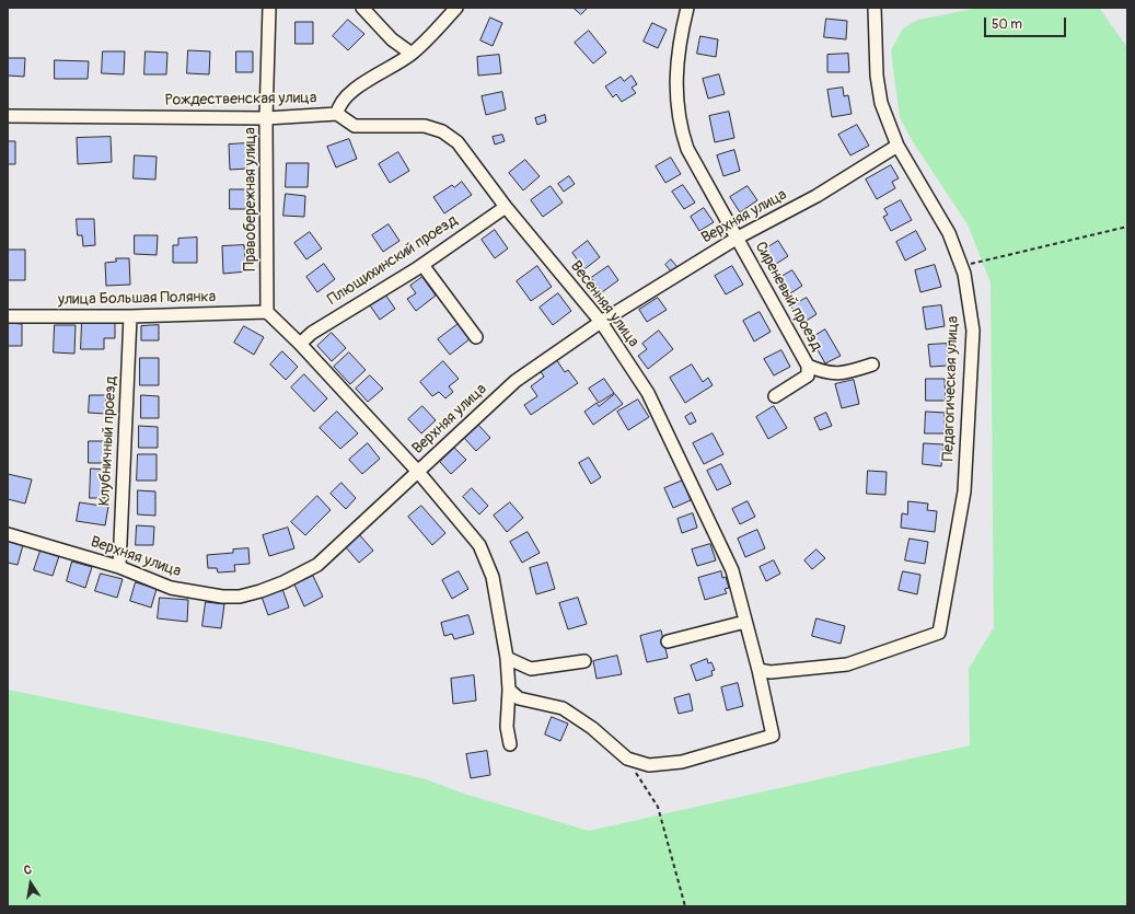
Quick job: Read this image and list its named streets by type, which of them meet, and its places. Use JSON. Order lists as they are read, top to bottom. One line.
{"streets":{"street":["Рождественская улица","Правобережная улица","Верхняя улица","Плющихинский проезд","Сиреневый проезд","улица Большая Полянка","Весенняя улица","Педагогическая улица","Клубничный проезд"]},"crossings":[["Рождественская улица","Правобережная улица"],["Рождественская улица","Весенняя улица"],["Правобережная улица","улица Большая Полянка"],["Верхняя улица","Сиреневый проезд"],["Верхняя улица","Весенняя улица"],["Верхняя улица","Педагогическая улица"],["Верхняя улица","Клубничный проезд"],["Плющихинский проезд","Весенняя улица"],["улица Большая Полянка","Клубничный проезд"],["Весенняя улица","Педагогическая улица"]],"scale_bar":"50 m","north":"top"}
